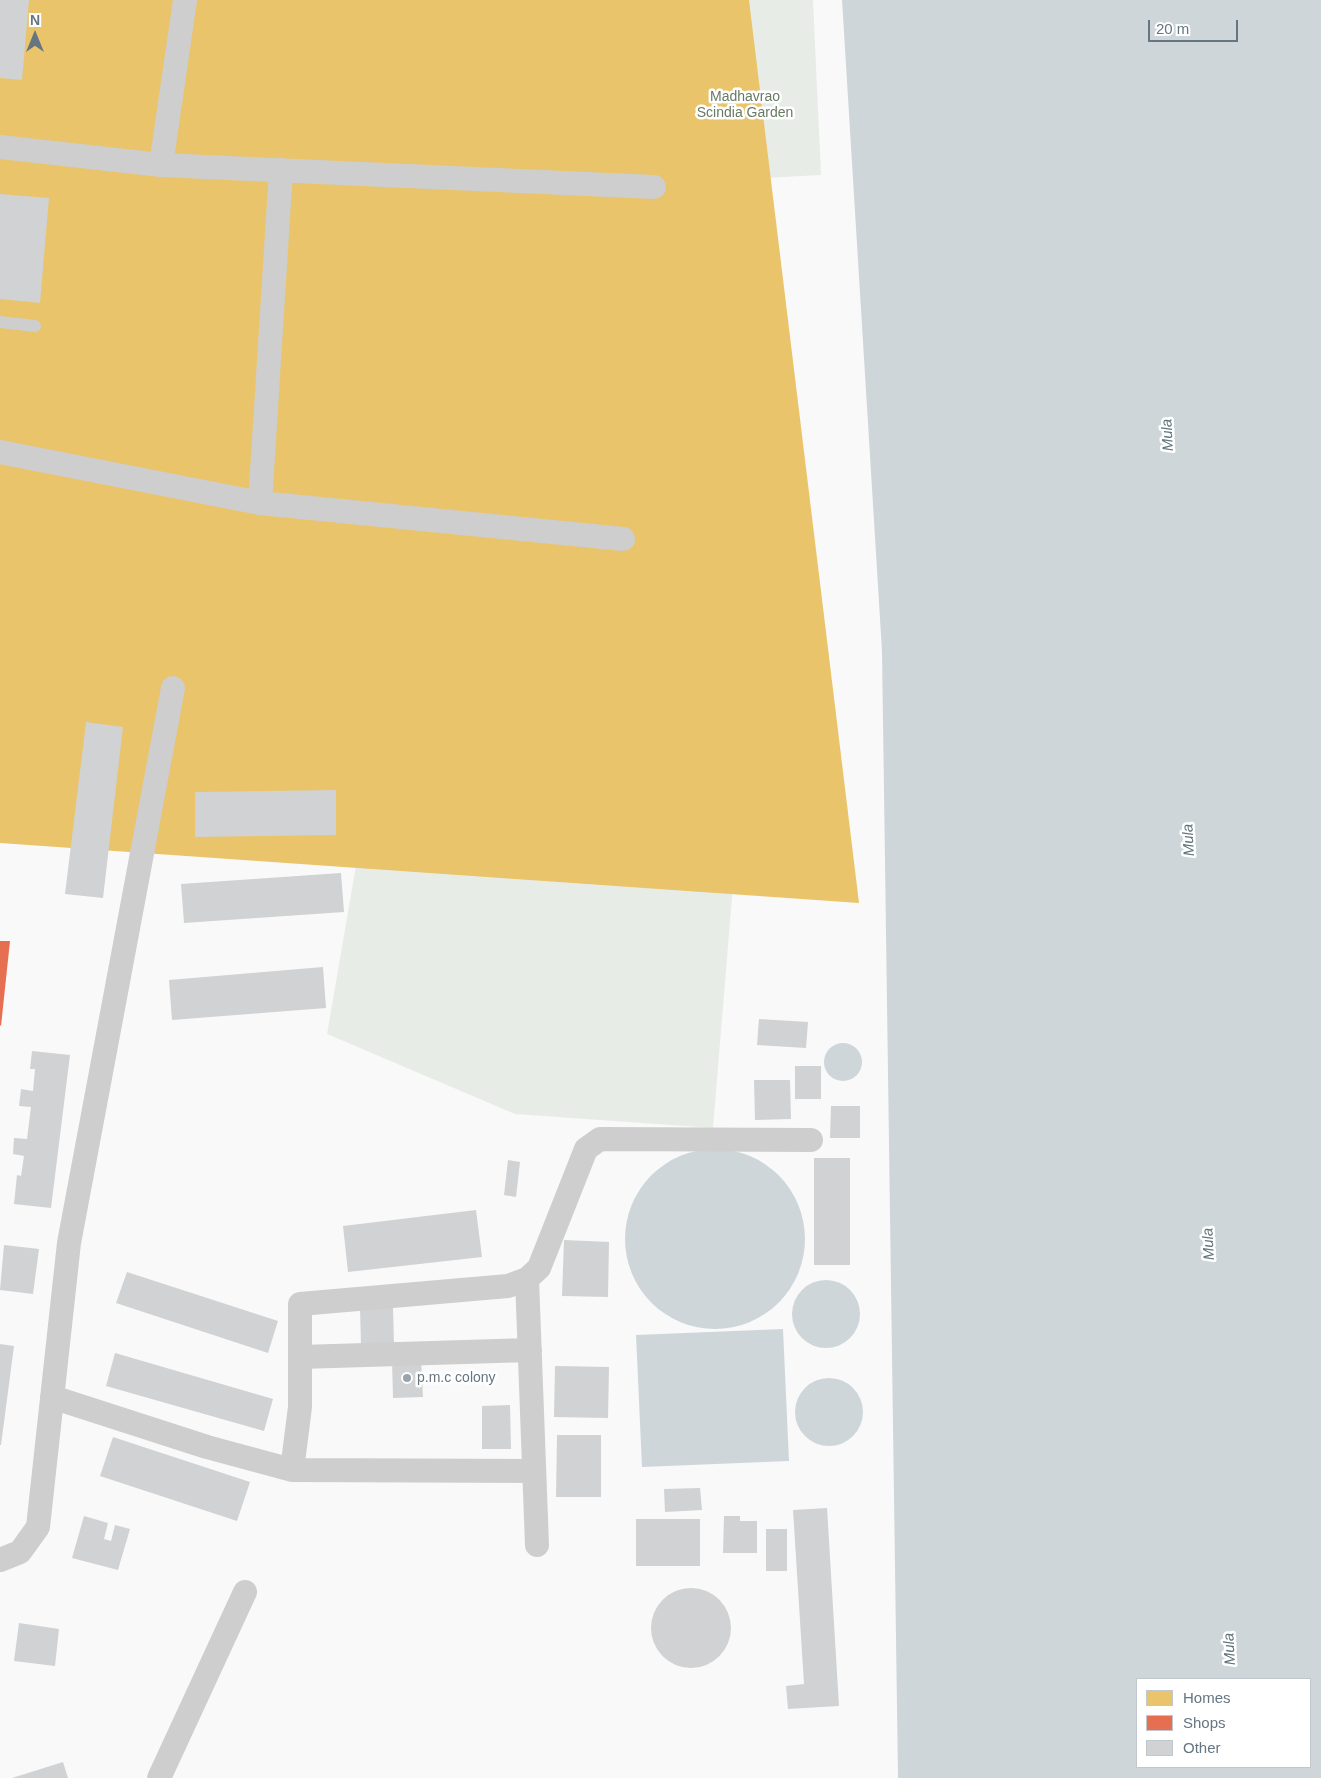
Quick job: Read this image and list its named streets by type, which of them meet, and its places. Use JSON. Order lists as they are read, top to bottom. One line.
{"water":["Mula"],"parks":["Madhavrao Scindia Garden"],"places":["p.m.c colony"],"legend":["Homes","Shops","Other"],"scale_bar":"20 m","north":"top"}
